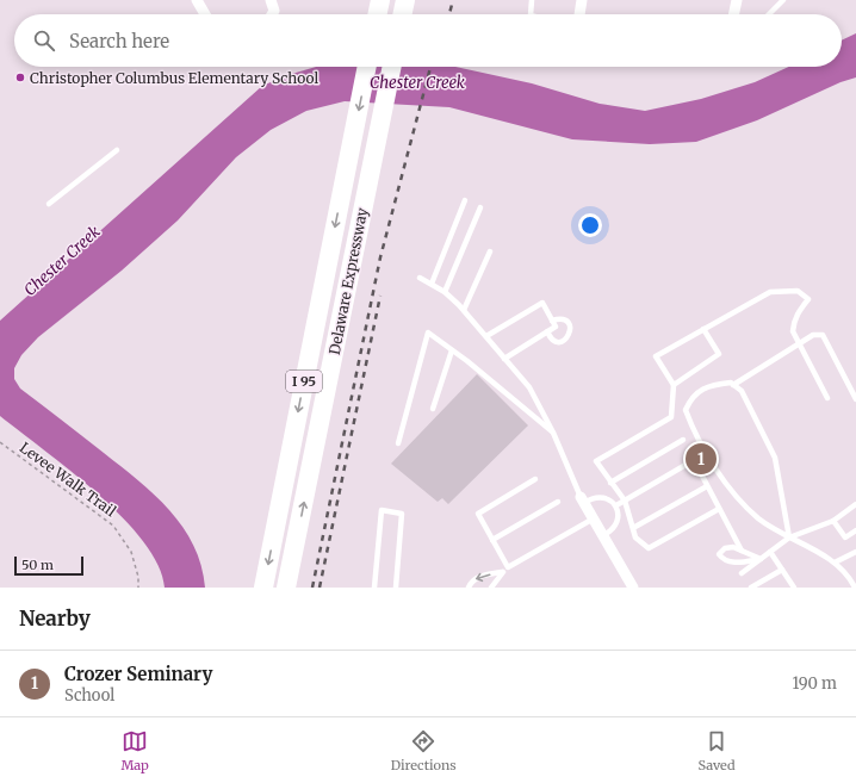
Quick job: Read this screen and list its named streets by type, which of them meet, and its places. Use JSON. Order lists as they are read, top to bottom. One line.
{"streets":{"highway":["Delaware Expressway","I 95"],"path":["Levee Walk Trail"]},"water":["Chester Creek"],"places":["Christopher Columbus Elementary School"],"scale_bar":"50 m","page":{"search":"Search here","pins":"1","scale":"50 m","heading":"Nearby","list":[{"mark":"1","name":"Crozer Seminary","note":"School","value":"190 m"}],"nav":["Map","Directions","Saved"]}}
